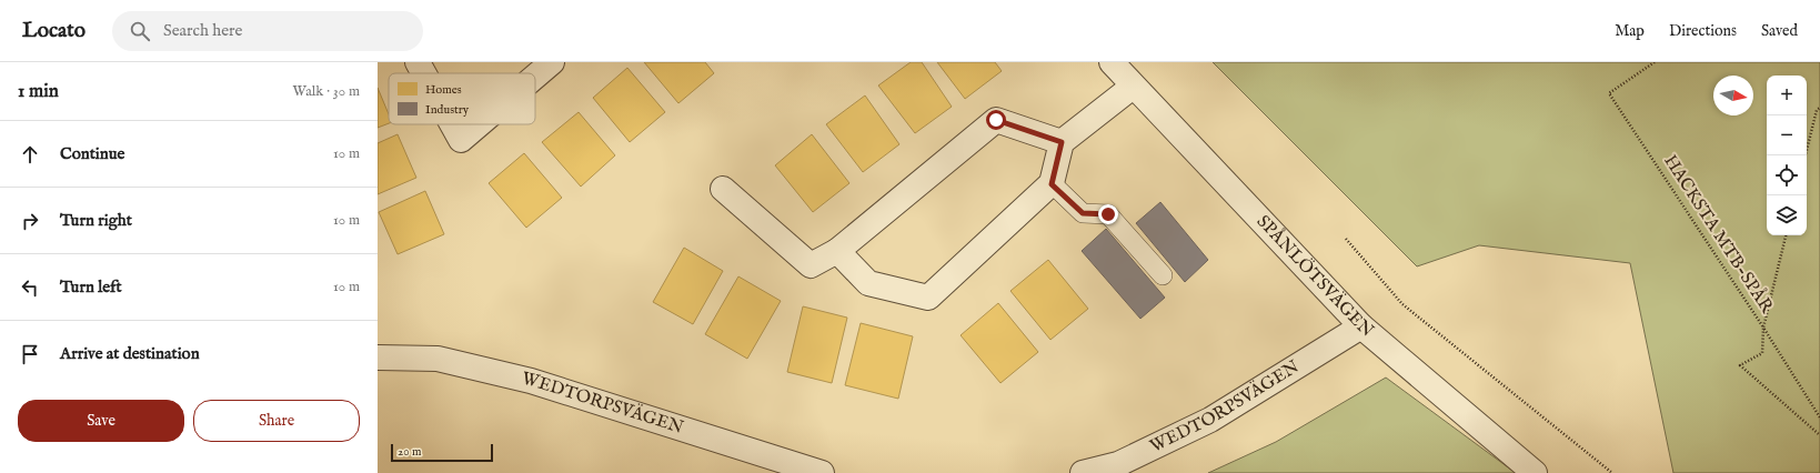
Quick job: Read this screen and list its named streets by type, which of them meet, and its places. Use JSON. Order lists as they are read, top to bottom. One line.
{"streets":{"street":["SPÅNLÖTSVÄGEN","WEDTORPSVÄGEN"],"path":["HACKSTA MTB-SPÅR"]},"crossings":[["SPÅNLÖTSVÄGEN","WEDTORPSVÄGEN"]],"legend":["Homes","Industry"],"scale_bar":"20 m","north":"right","page":{"header":"Locato","search":"Search here","nav":["Map","Directions","Saved"],"heading":["1 min","Walk · 30 m"],"map_buttons":["+","−"],"list":[["Continue","10 m"],["Turn right","10 m"],["Turn left","10 m"],"Arrive at destination"],"buttons":["Save","Share"],"scale":"20 m"}}
